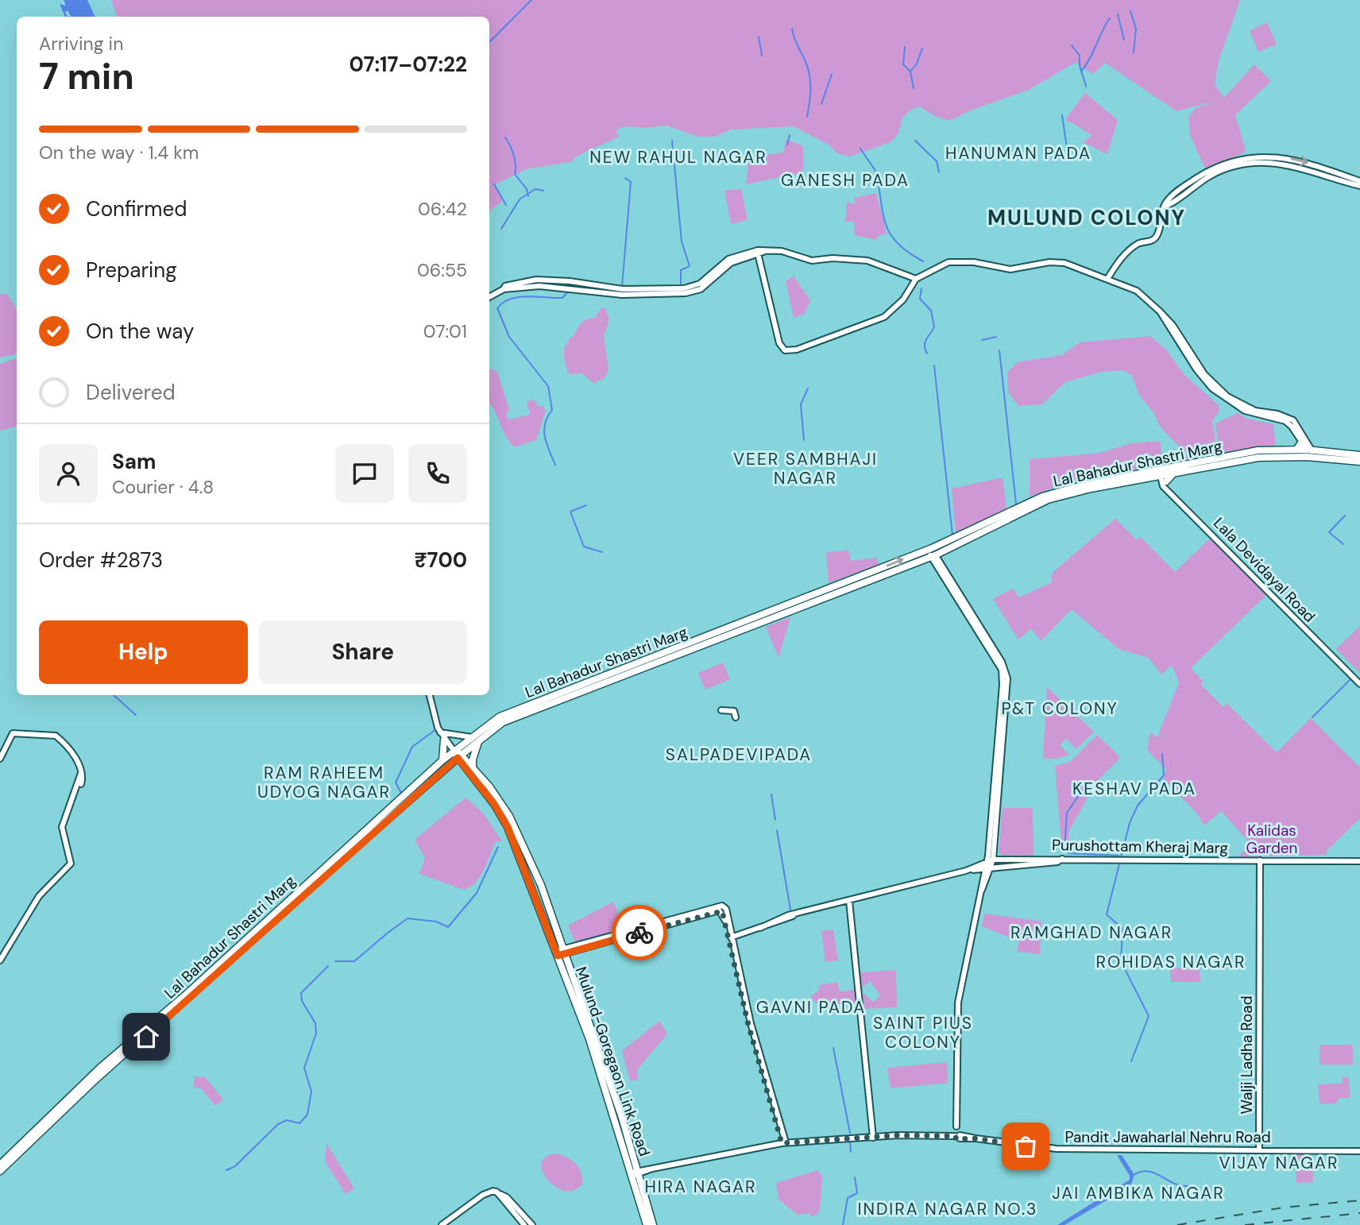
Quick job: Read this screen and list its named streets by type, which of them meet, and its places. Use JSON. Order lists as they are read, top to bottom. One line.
{"streets":{"main road":["Lal Bahadur Shastri Marg","Mulund-Goregaon Link Road"],"street":["Lala Devidayal Road","Purushottam Kheraj Marg","Walji Ladha Road","Pandit Jawaharlal Nehru Road"]},"crossings":[["Lal Bahadur Shastri Marg","Lala Devidayal Road"],["Lal Bahadur Shastri Marg","Mulund-Goregaon Link Road"],["Purushottam Kheraj Marg","Walji Ladha Road"],["Walji Ladha Road","Pandit Jawaharlal Nehru Road"]],"districts":["HANUMAN PADA","NEW RAHUL NAGAR","GANESH PADA","MULUND COLONY","VEER SAMBHAJI NAGAR","P&T COLONY","SALPADEVIPADA","RAM RAHEEM UDYOG NAGAR","KESHAV PADA","RAMGHAD NAGAR","ROHIDAS NAGAR","GAVNI PADA","SAINT PIUS COLONY","VIJAY NAGAR","HIRA NAGAR","JAI AMBIKA NAGAR","INDIRA NAGAR NO.3"],"parks":["Kalidas Garden"],"page":{"heading":["7 min","Arriving in","07:17–07:22"],"panel":["Sam","Courier · 4.8","Order #2873","₹700"],"bar":"On the way · 1.4 km","list":[["Confirmed","06:42"],["Preparing","06:55"],["On the way","07:01"],"Delivered"],"buttons":["Help","Share"]}}
